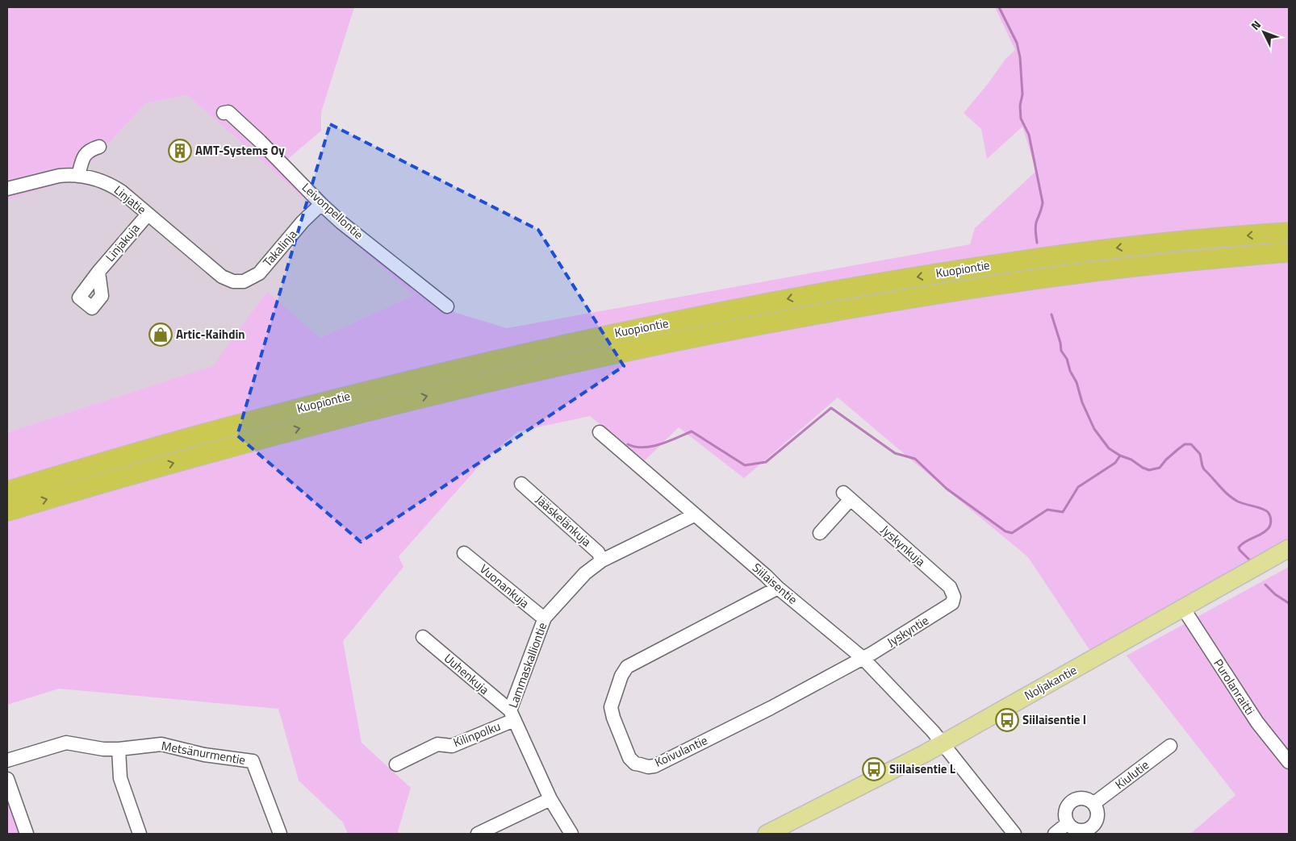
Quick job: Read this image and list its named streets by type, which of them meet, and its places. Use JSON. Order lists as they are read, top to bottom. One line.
{"streets":{"highway":["Kuopiontie"],"main road":["Noljakantie"],"street":["Linjatie","Leivonpellontie","Linjakuja","Takalinja","Jääskelänkuja","Jyskynkuja","Siilaisentie","Vuonankuja","Jyskyntie","Lammaskalliontie","Uuhenkuja","Purolanraitti","Kilinpolku","Koivulantie","Metsänurmentie","Kiulutie"]},"crossings":[["Linjatie","Linjakuja"],["Linjatie","Takalinja"],["Leivonpellontie","Takalinja"],["Jääskelänkuja","Lammaskalliontie"],["Jyskynkuja","Jyskyntie"],["Siilaisentie","Jyskyntie"],["Siilaisentie","Lammaskalliontie"],["Siilaisentie","Noljakantie"],["Siilaisentie","Koivulantie"],["Vuonankuja","Lammaskalliontie"],["Jyskyntie","Koivulantie"],["Lammaskalliontie","Uuhenkuja"],["Lammaskalliontie","Kilinpolku"],["Uuhenkuja","Kilinpolku"],["Noljakantie","Purolanraitti"]],"places":{"building":["AMT-Systems Oy"],"shop":["Artic-Kaihdin"],"bus stop":["Siilaisentie I","Siilaisentie L"]},"north":"top left"}
